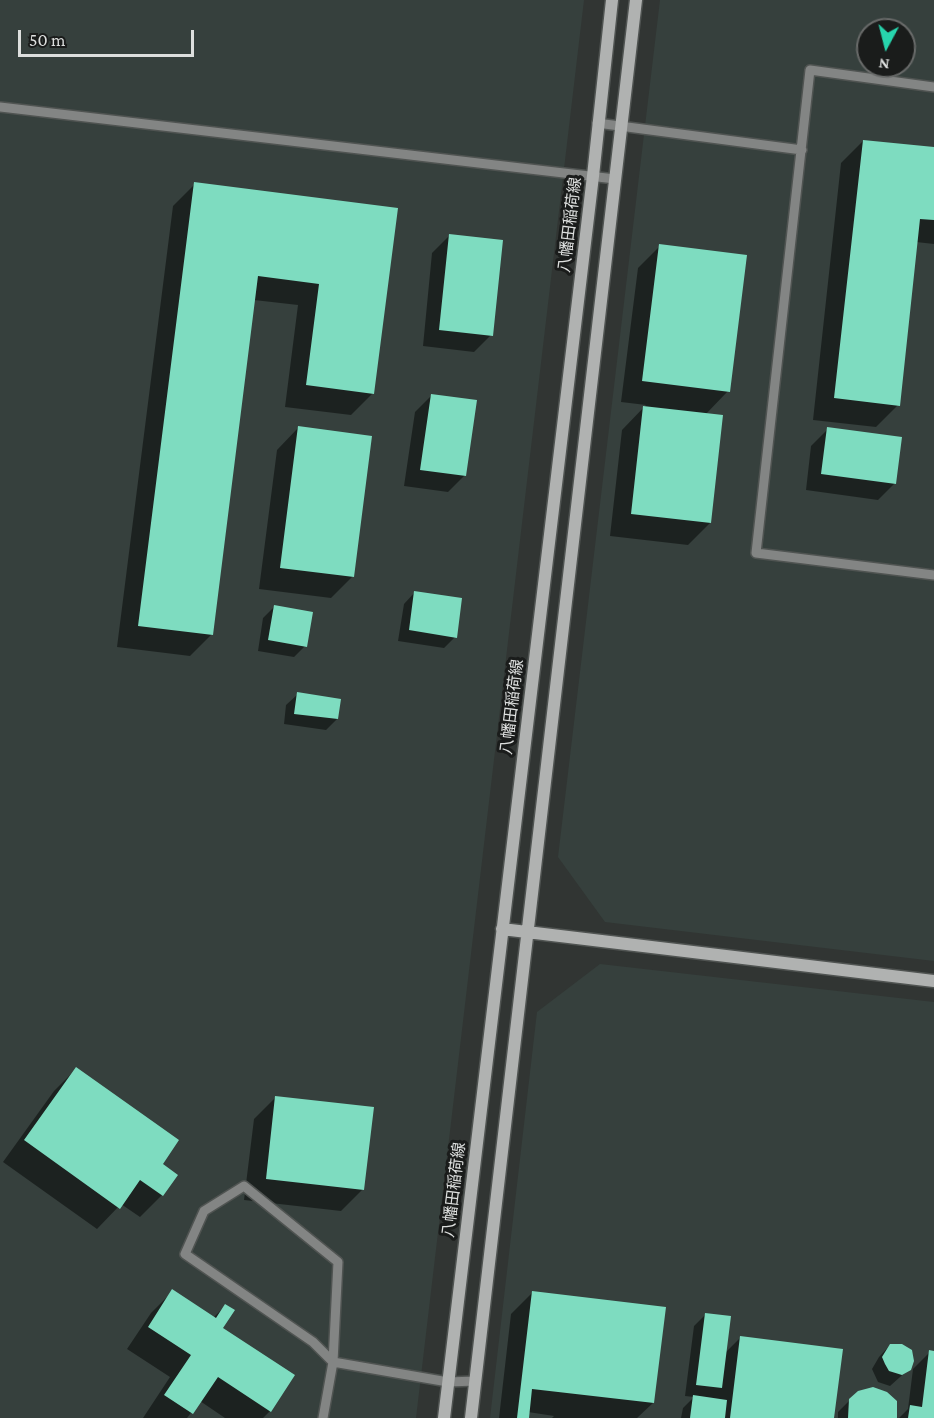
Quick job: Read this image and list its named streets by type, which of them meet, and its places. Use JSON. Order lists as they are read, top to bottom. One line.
{"streets":{"main road":["八幡田稲荷線"]},"scale_bar":"50 m","north":"bottom"}
